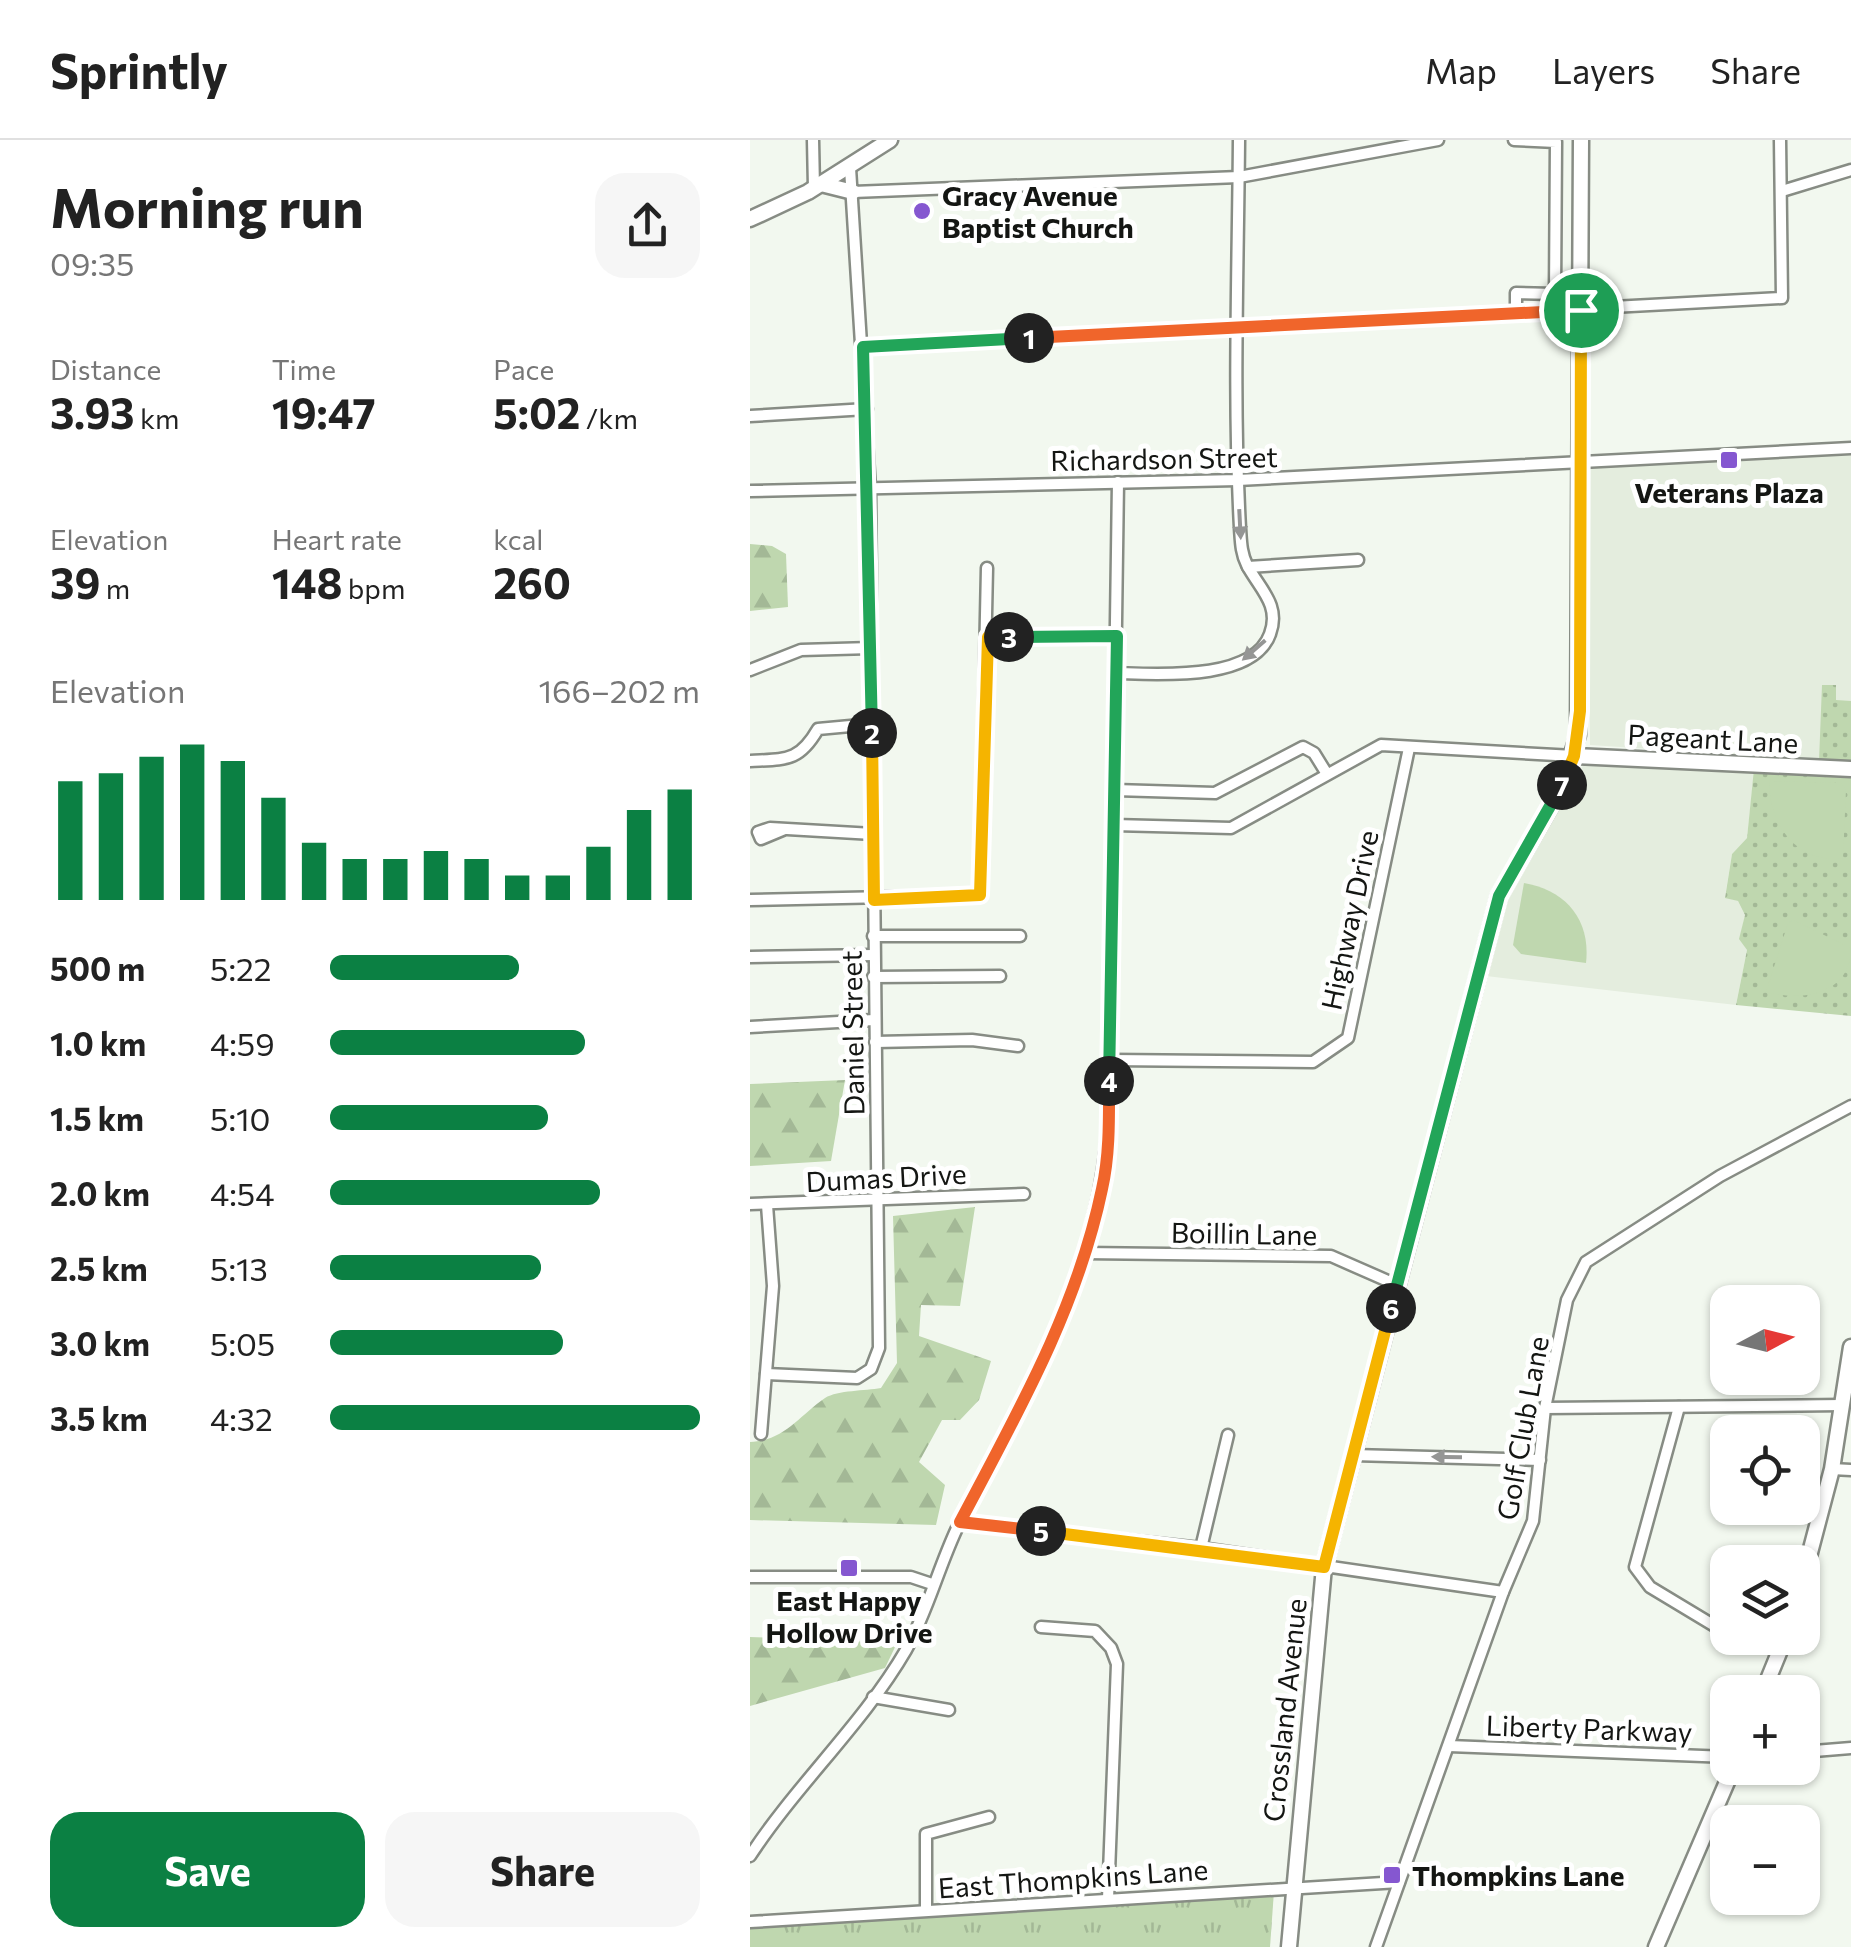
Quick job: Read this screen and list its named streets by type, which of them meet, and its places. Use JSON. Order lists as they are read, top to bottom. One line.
{"streets":{"main road":["Pageant Lane","Crossland Avenue"],"street":["Richardson Street","Highway Drive","Daniel Street","Dumas Drive","Boillin Lane","Golf Club Lane","Liberty Parkway","East Thompkins Lane"]},"crossings":[["Richardson Street","Daniel Street"],["Richardson Street","Crossland Avenue"],["Pageant Lane","Highway Drive"],["Pageant Lane","Crossland Avenue"],["Daniel Street","Dumas Drive"],["Boillin Lane","Crossland Avenue"],["Golf Club Lane","Liberty Parkway"],["Golf Club Lane","East Thompkins Lane"],["Crossland Avenue","East Thompkins Lane"]],"places":{"other":["Gracy Avenue Baptist Church"],"transit":["Veterans Plaza","East Happy Hollow Drive","Thompkins Lane"]},"north":"right","page":{"header":"Sprintly","nav":["Map","Layers","Share"],"heading":["Morning run","09:35"],"stats":[["Distance","3.93 km"],["Time","19:47"],["Pace","5:02 /km"],["Elevation","39 m"],["Heart rate","148 bpm"],["kcal","260"]],"pins":["1","3","2","7","4","6","5"],"chart":["Elevation","166–202 m"],"list":[{"name":"500 m","note":"5:22"},{"name":"1.0 km","note":"4:59"},{"name":"1.5 km","note":"5:10"},{"name":"2.0 km","note":"4:54"},{"name":"2.5 km","note":"5:13"},{"name":"3.0 km","note":"5:05"},{"name":"3.5 km","note":"4:32"}],"map_buttons":["+","−"],"buttons":["Save","Share"]}}
